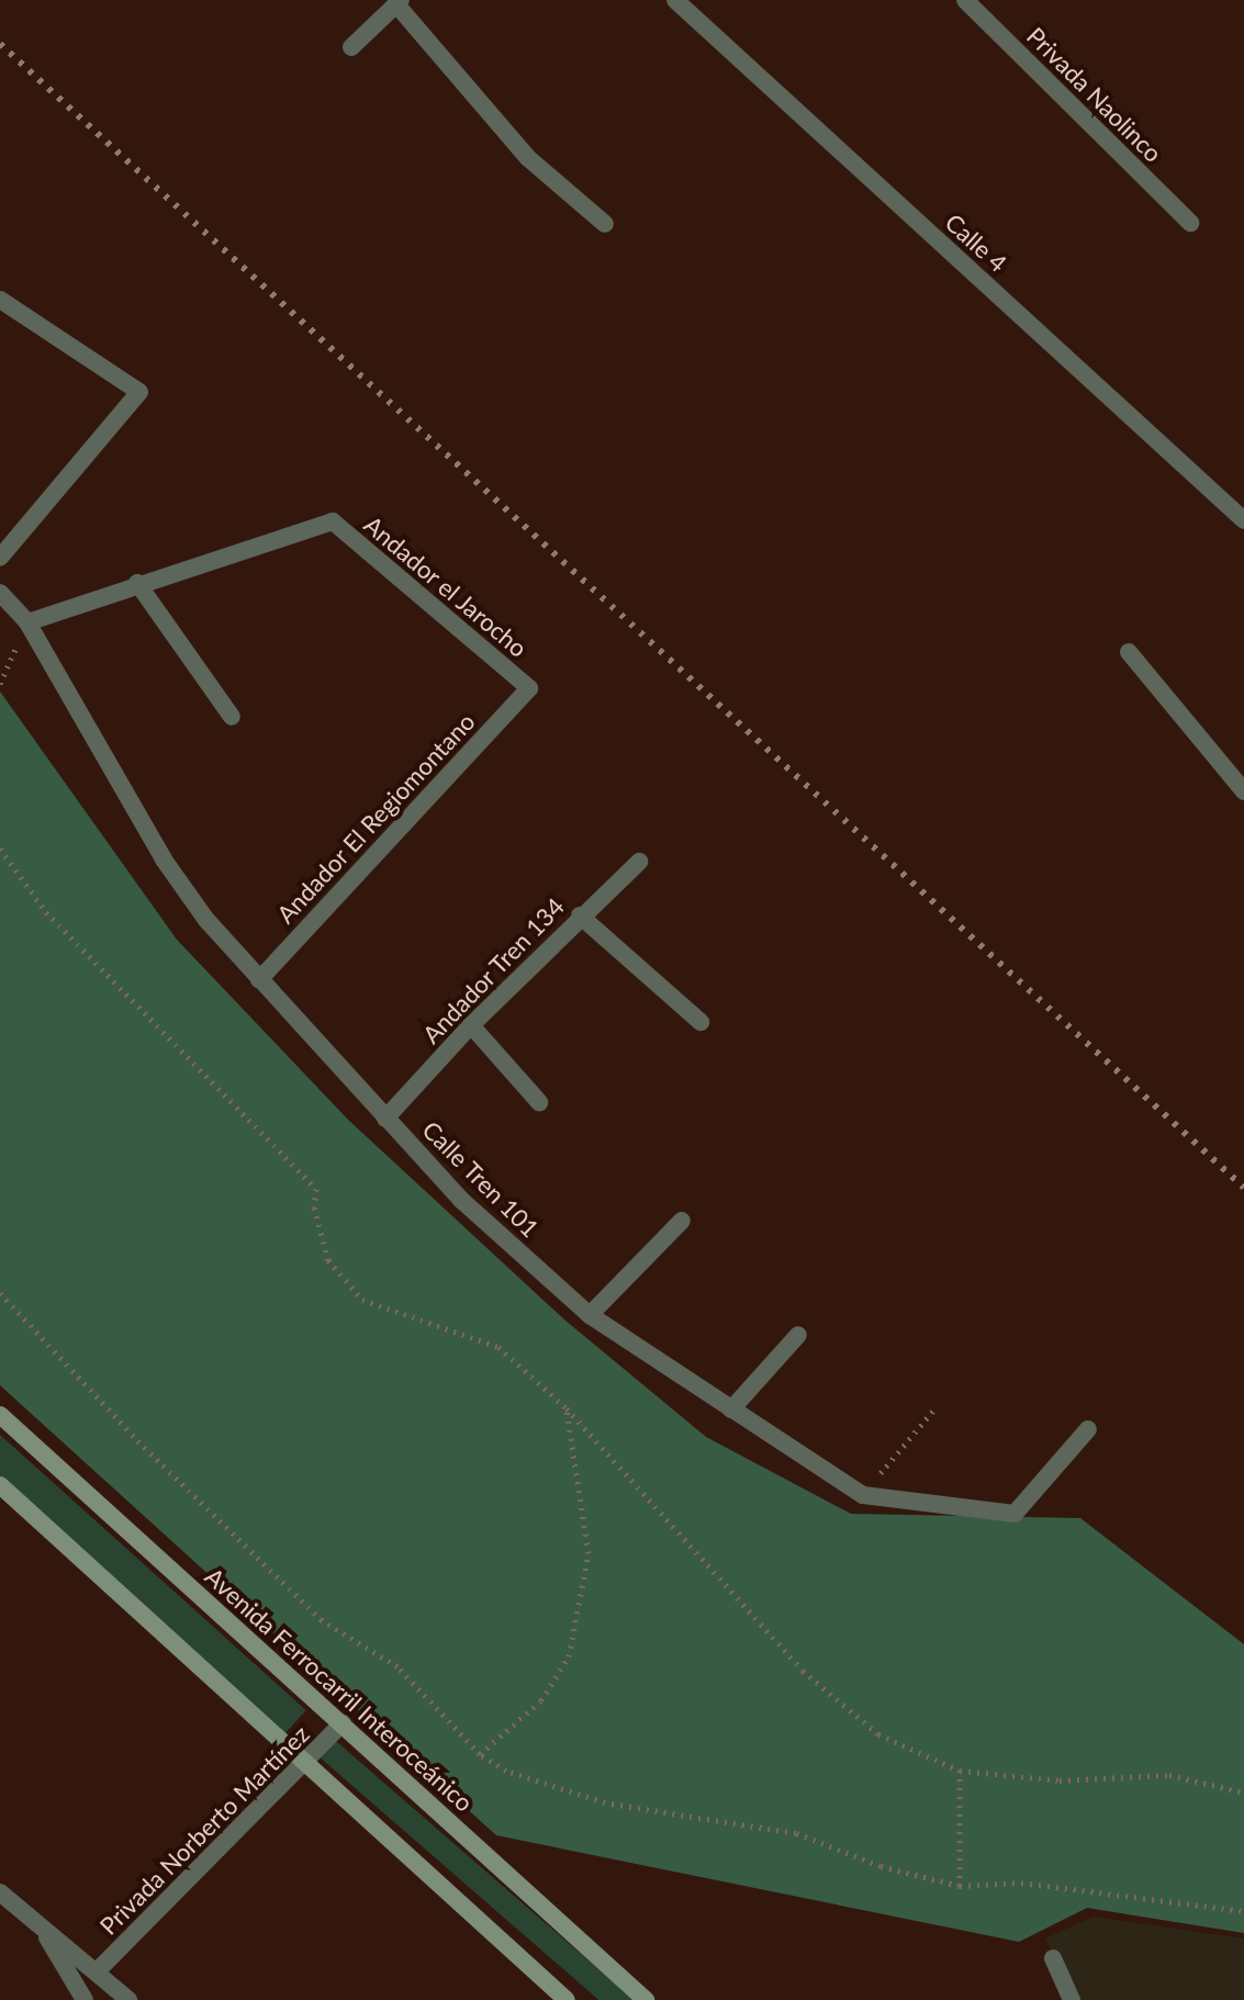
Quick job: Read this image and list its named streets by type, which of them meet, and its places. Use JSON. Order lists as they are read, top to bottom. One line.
{"streets":{"main road":["Avenida Ferrocarril Interoceánico"],"street":["Privada Naolinco","Calle 4","Andador el Jarocho","Andador El Regiomontano","Andador Tren 134","Calle Tren 101","Privada Norberto Martínez"]},"crossings":[["Andador el Jarocho","Andador El Regiomontano"],["Andador El Regiomontano","Calle Tren 101"],["Andador Tren 134","Calle Tren 101"],["Avenida Ferrocarril Interoceánico","Privada Norberto Martínez"]]}
